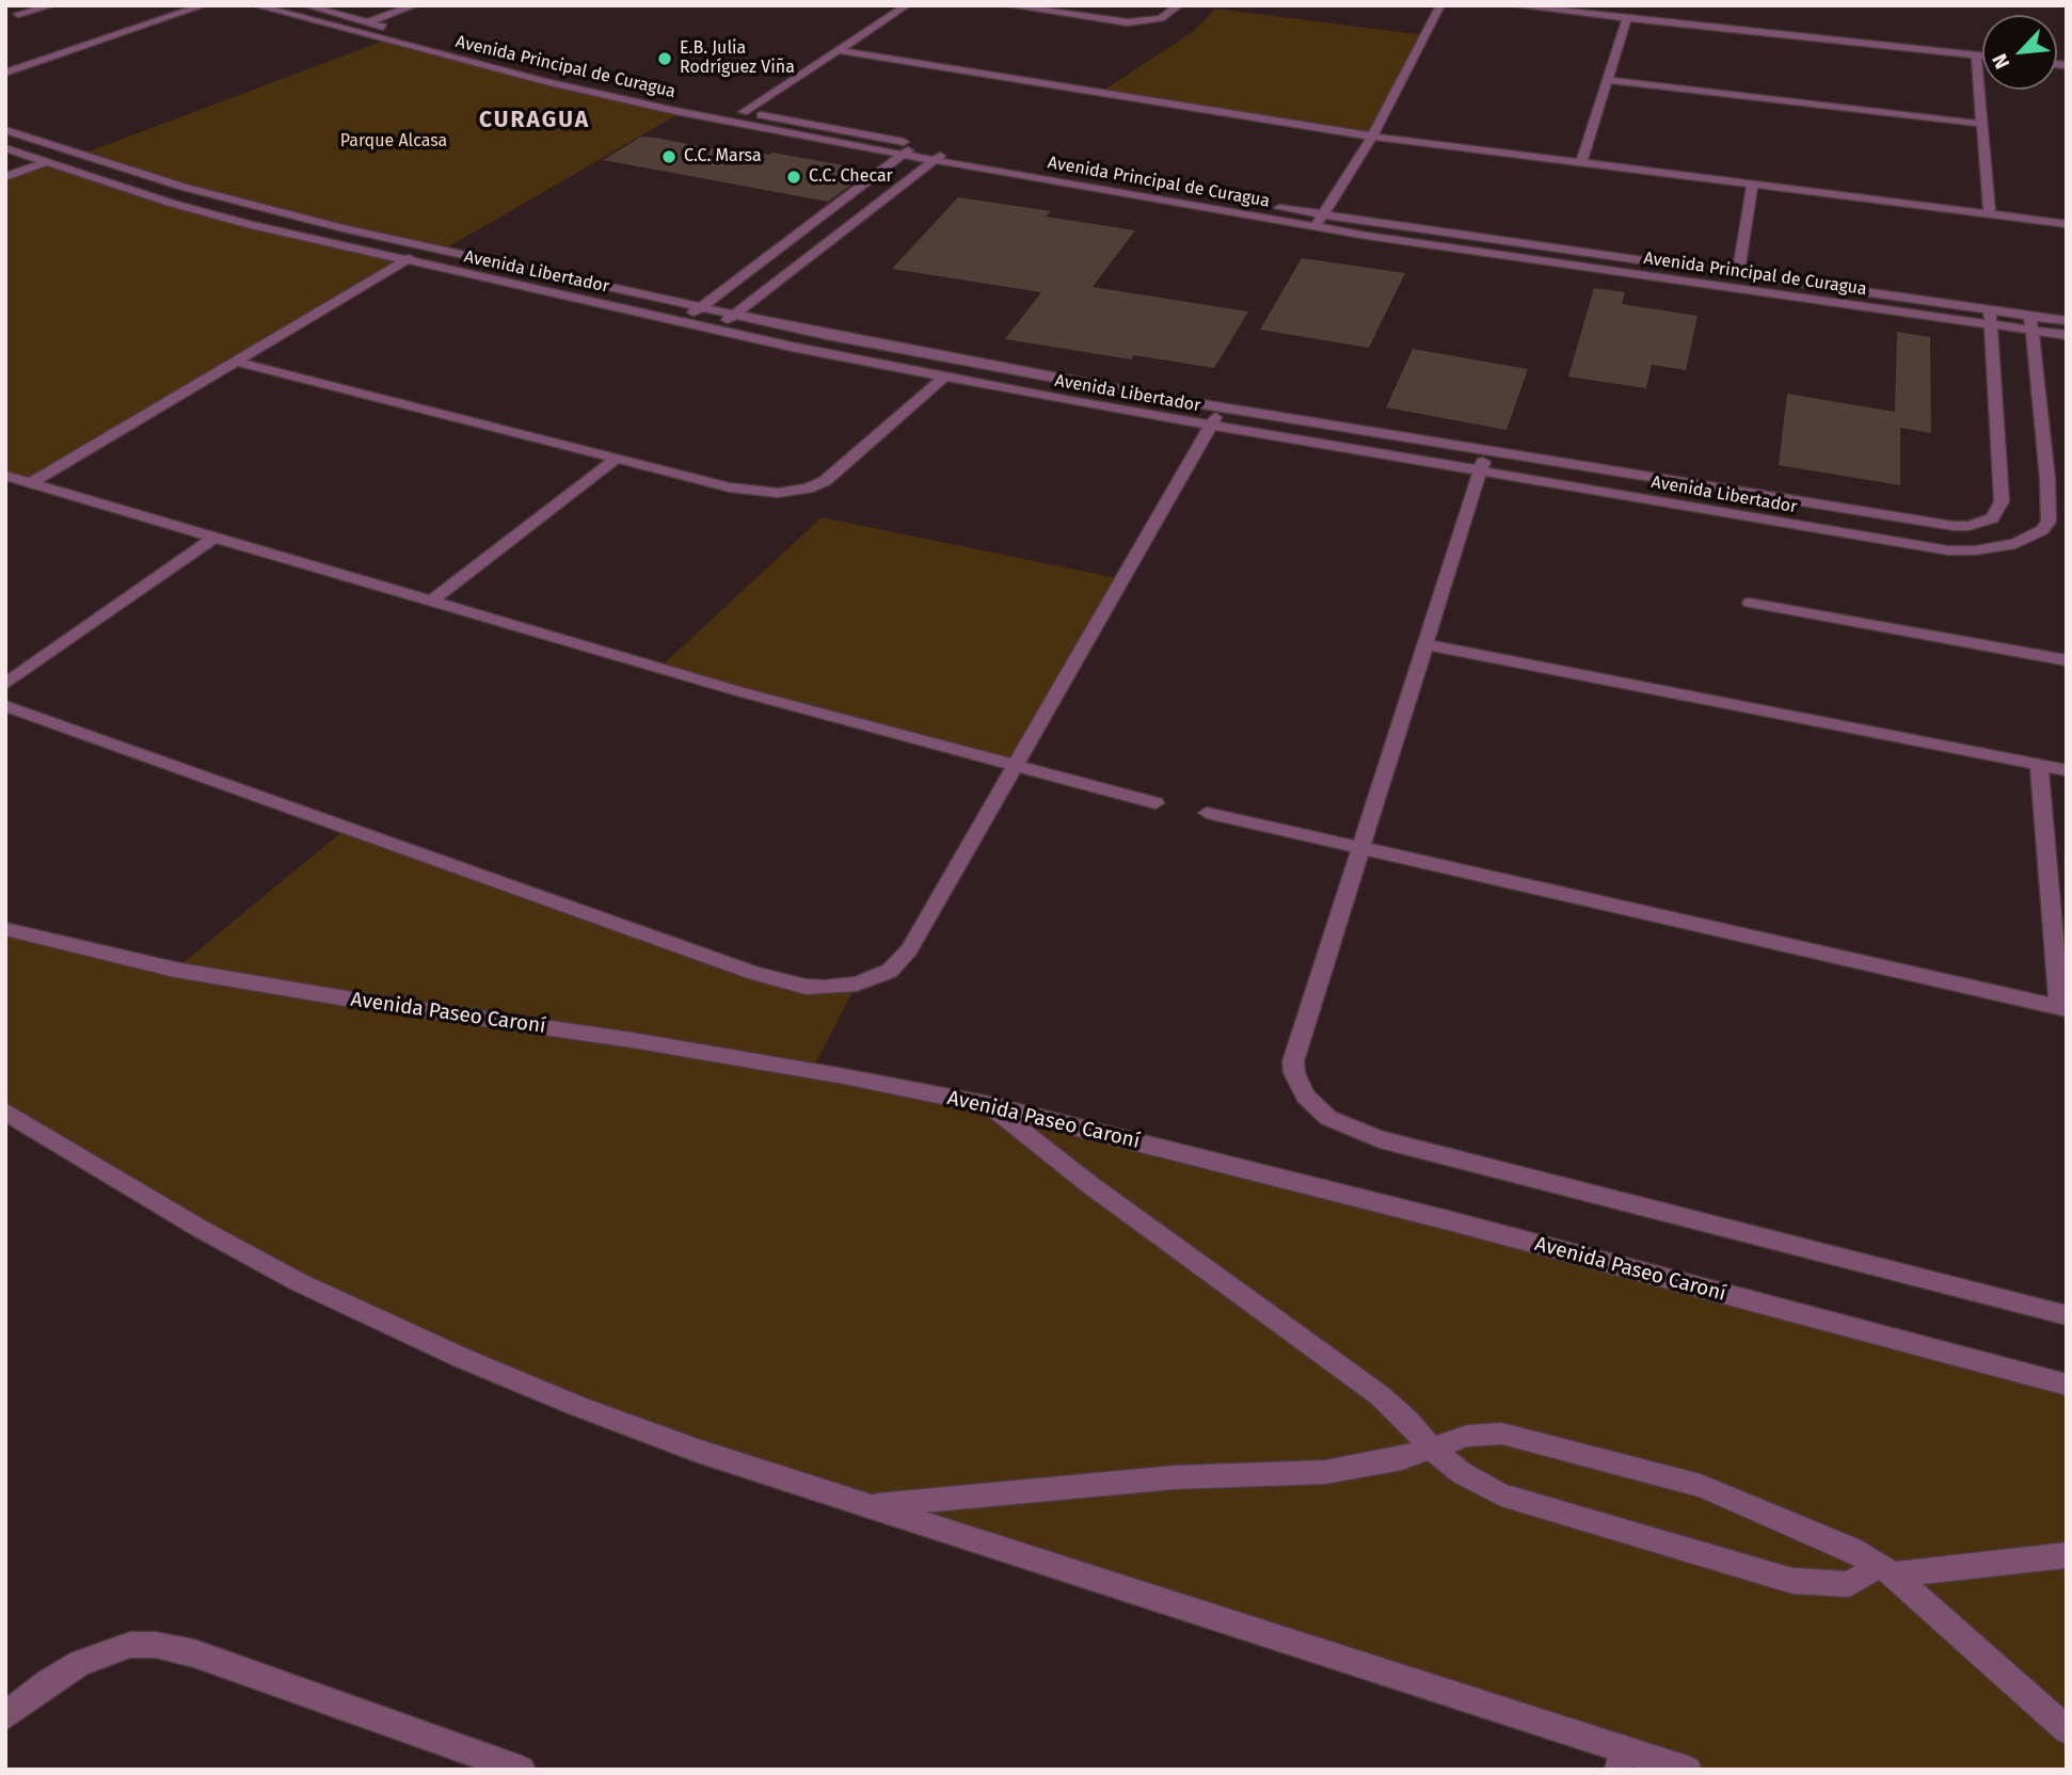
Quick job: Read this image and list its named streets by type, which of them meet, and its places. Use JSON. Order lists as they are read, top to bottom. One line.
{"streets":{"street":["Avenida Principal de Curagua","Avenida Libertador","Avenida Paseo Caroní"]},"crossings":[["Avenida Principal de Curagua","Avenida Libertador"]],"districts":["CURAGUA"],"parks":["Parque Alcasa"],"places":["E.B. Julia Rodríguez Viña","C.C. Marsa","C.C. Checar"],"north":"bottom left"}
